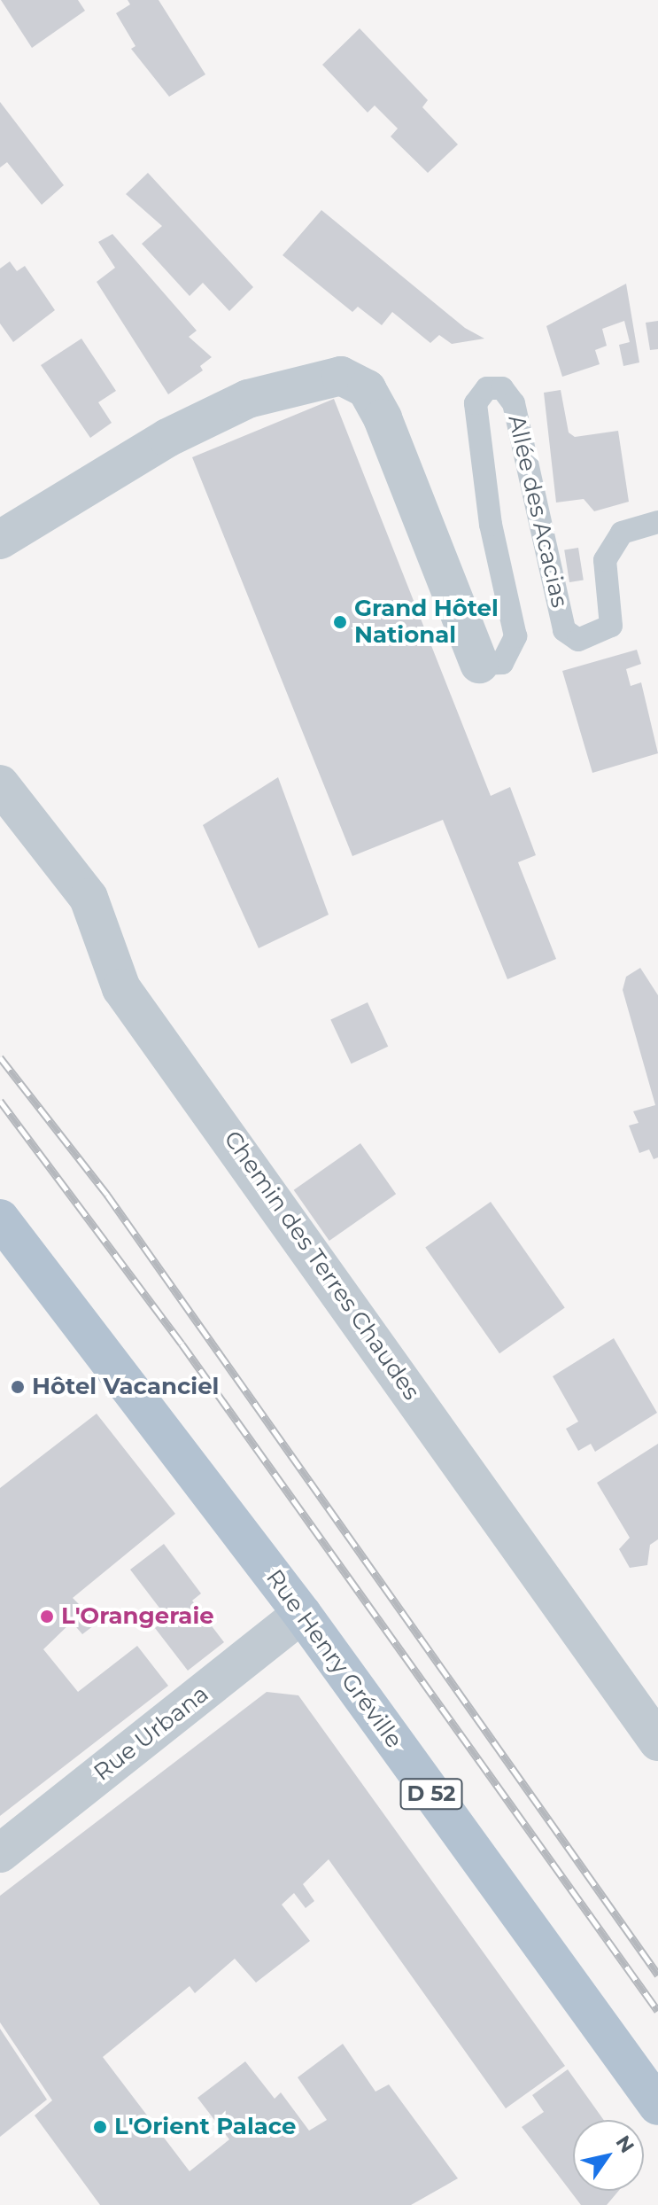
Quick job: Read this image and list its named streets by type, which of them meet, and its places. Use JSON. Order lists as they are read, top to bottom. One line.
{"streets":{"main road":["Rue Henry Gréville","D 52"],"street":["Allée des Acacias","Chemin des Terres Chaudes","Rue Urbana"]},"crossings":[["Rue Henry Gréville","Rue Urbana"]],"places":["Grand Hôtel National","Hôtel Vacanciel","L'Orangeraie","L'Orient Palace"],"north":"top right"}
